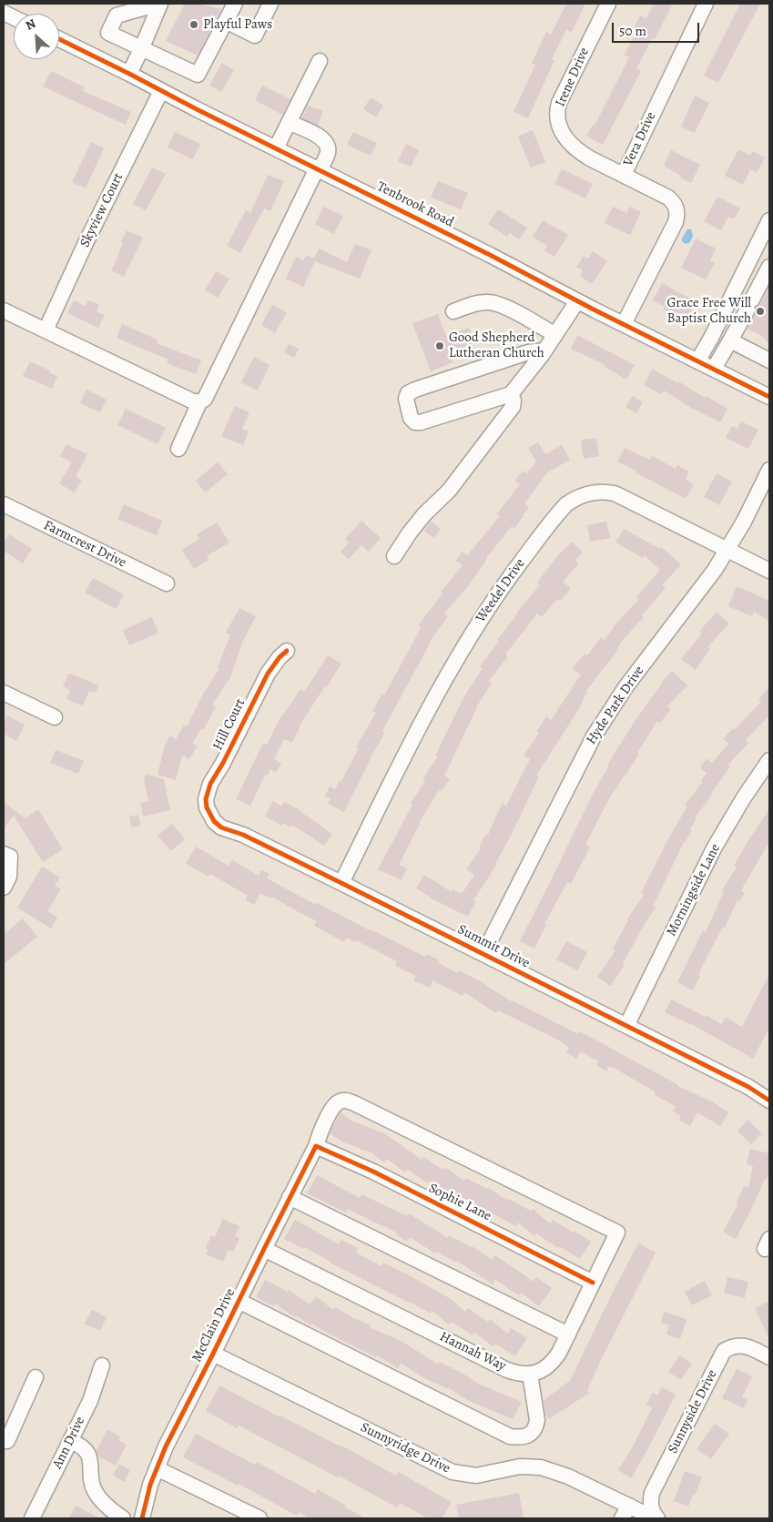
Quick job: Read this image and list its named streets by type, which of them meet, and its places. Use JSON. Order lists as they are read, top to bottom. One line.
{"streets":{"street":["Irene Drive","Vera Drive","Tenbrook Road","Skyview Court","Farmcrest Drive","Weedel Drive","Hyde Park Drive","Hill Court","Morningside Lane","Summit Drive","Sophie Lane","McClain Drive","Hannah Way","Sunnyside Drive","Ann Drive","Sunnyridge Drive"]},"crossings":[["Irene Drive","Vera Drive"],["Vera Drive","Tenbrook Road"],["Tenbrook Road","Skyview Court"],["Weedel Drive","Hyde Park Drive"],["Weedel Drive","Summit Drive"],["Hyde Park Drive","Summit Drive"],["Hill Court","Summit Drive"],["Morningside Lane","Summit Drive"],["Sophie Lane","McClain Drive"],["McClain Drive","Hannah Way"],["McClain Drive","Sunnyridge Drive"],["Sunnyside Drive","Sunnyridge Drive"]],"places":["Playful Paws","Grace Free Will Baptist Church","Good Shepherd Lutheran Church"],"scale_bar":"50 m","north":"top left"}
